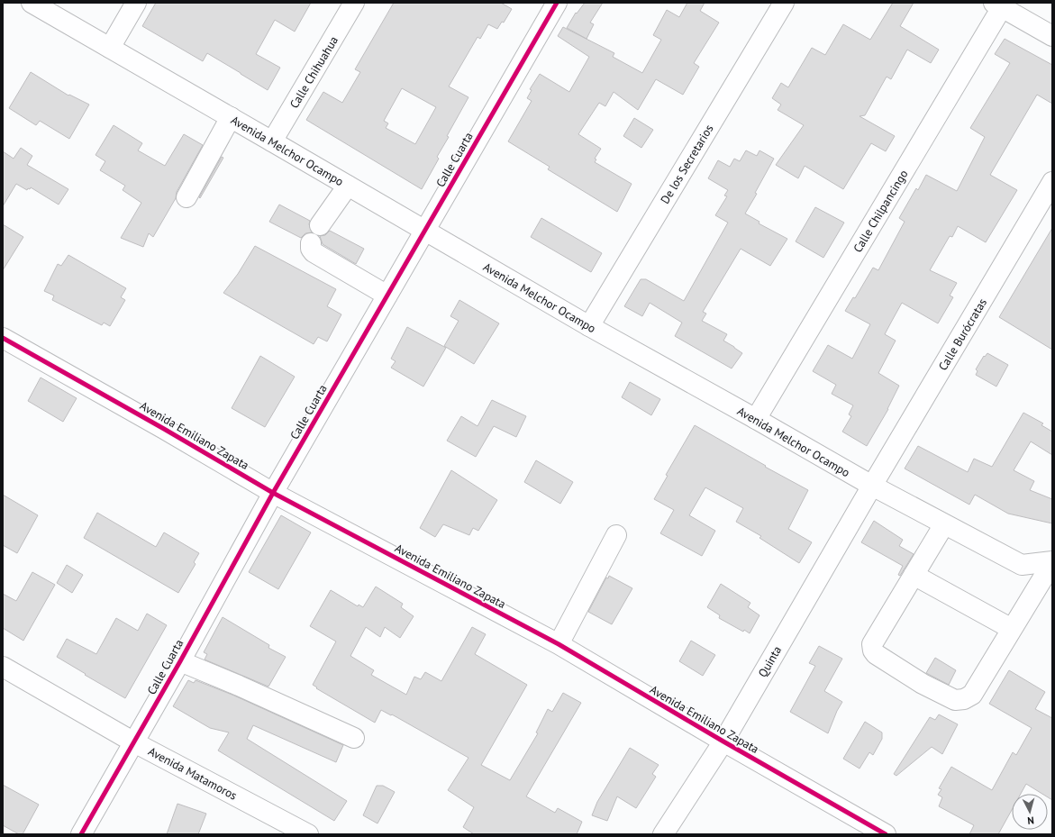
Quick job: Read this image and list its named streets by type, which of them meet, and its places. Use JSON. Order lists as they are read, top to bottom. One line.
{"streets":{"street":["Calle Chihuahua","Avenida Melchor Ocampo","Calle Cuarta","De los Secretarios","Calle Chilpancingo","Calle Burócratas","Avenida Emiliano Zapata","Quinta","Avenida Matamoros"]},"crossings":[["Calle Chihuahua","Avenida Melchor Ocampo"],["Avenida Melchor Ocampo","Calle Cuarta"],["Avenida Melchor Ocampo","De los Secretarios"],["Avenida Melchor Ocampo","Calle Chilpancingo"],["Avenida Melchor Ocampo","Calle Burócratas"],["Avenida Melchor Ocampo","Quinta"],["Calle Cuarta","Avenida Emiliano Zapata"],["Calle Cuarta","Avenida Matamoros"],["Calle Burócratas","Quinta"],["Avenida Emiliano Zapata","Quinta"]],"north":"bottom"}
